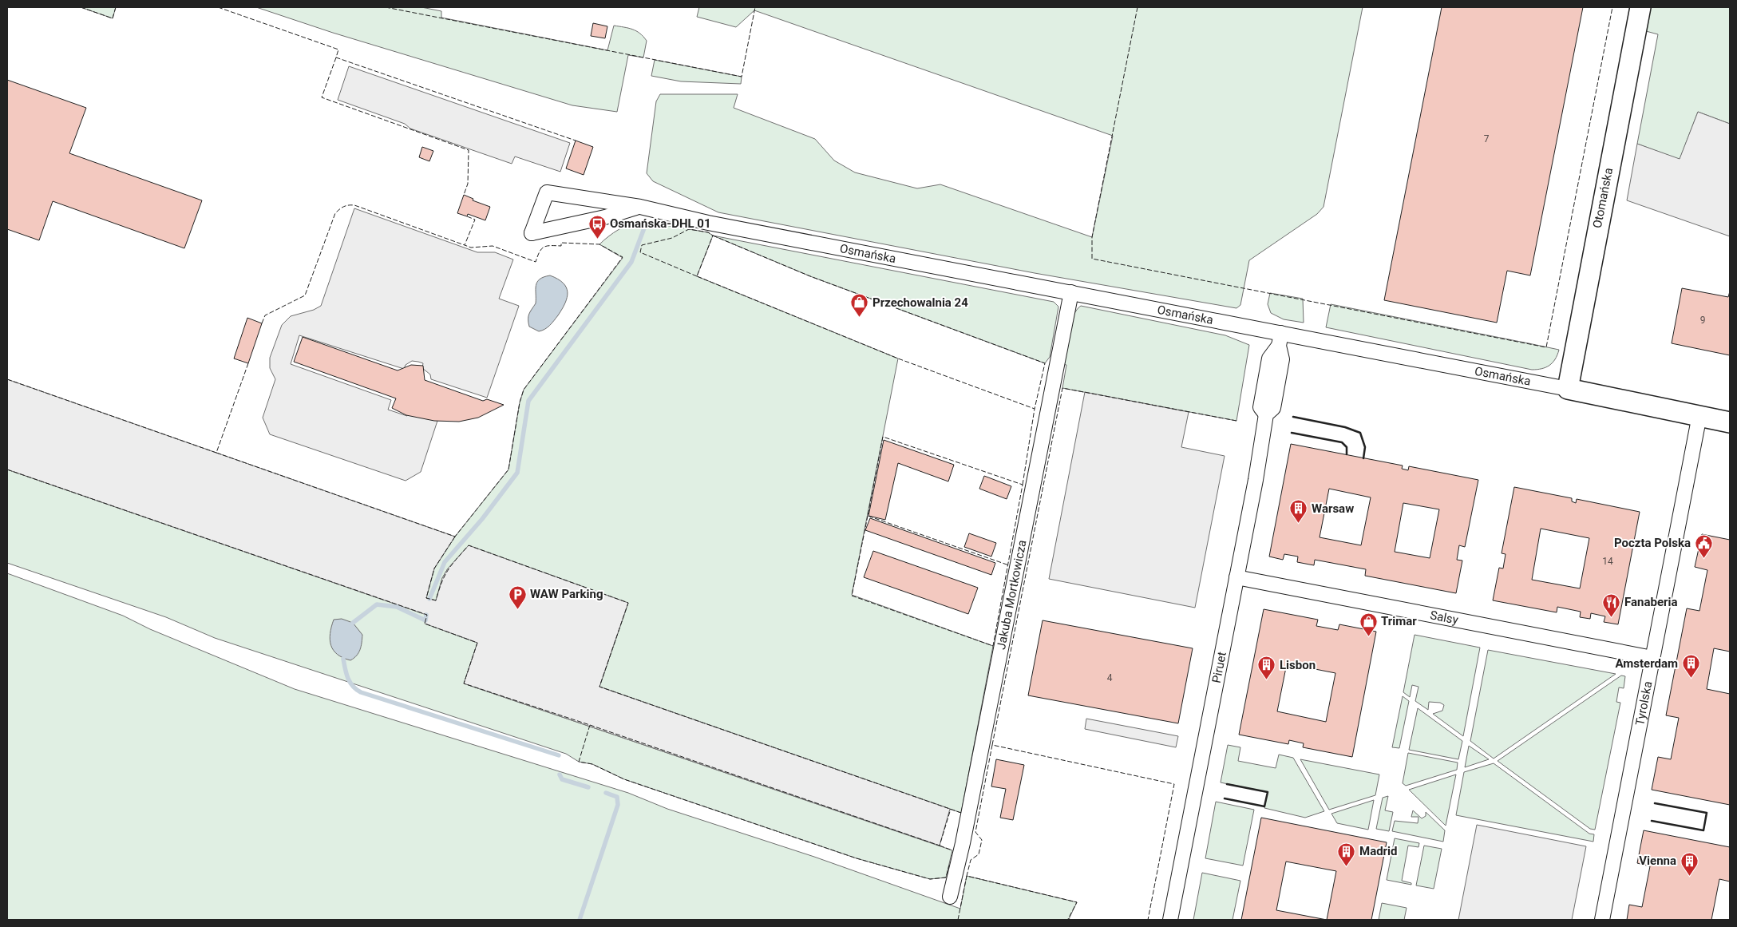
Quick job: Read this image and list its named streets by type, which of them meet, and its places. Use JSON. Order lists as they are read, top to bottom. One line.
{"streets":{"street":["Otomańska","Osmańska","Jakuba Mortkowicza","Salsy","Piruet","Tyrolska"]},"crossings":[["Otomańska","Osmańska"],["Osmańska","Jakuba Mortkowicza"],["Osmańska","Piruet"],["Osmańska","Tyrolska"],["Salsy","Piruet"],["Salsy","Tyrolska"]],"places":{"bus stop":["Osmańska-DHL 01"],"shop":["Przechowalnia 24","Trimar"],"building":["Warsaw","Amsterdam","Lisbon","Madrid","Vienna"],"public building":["Poczta Polska"],"parking":["WAW Parking"],"restaurant":["Fanaberia"]},"house_numbers":["7","9","14","4"]}
